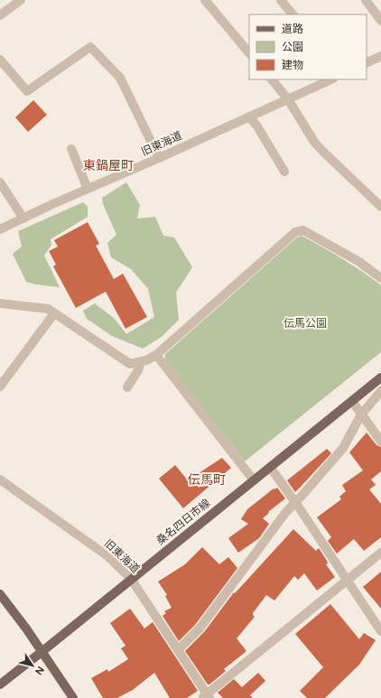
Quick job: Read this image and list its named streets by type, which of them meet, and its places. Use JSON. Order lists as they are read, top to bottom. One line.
{"streets":{"main road":["桑名四日市線"],"street":["旧東海道"]},"crossings":[["旧東海道","桑名四日市線"]],"districts":["東鍋屋町","伝馬町"],"parks":["伝馬公園"],"legend":["道路","公園","建物"],"north":"bottom right"}
